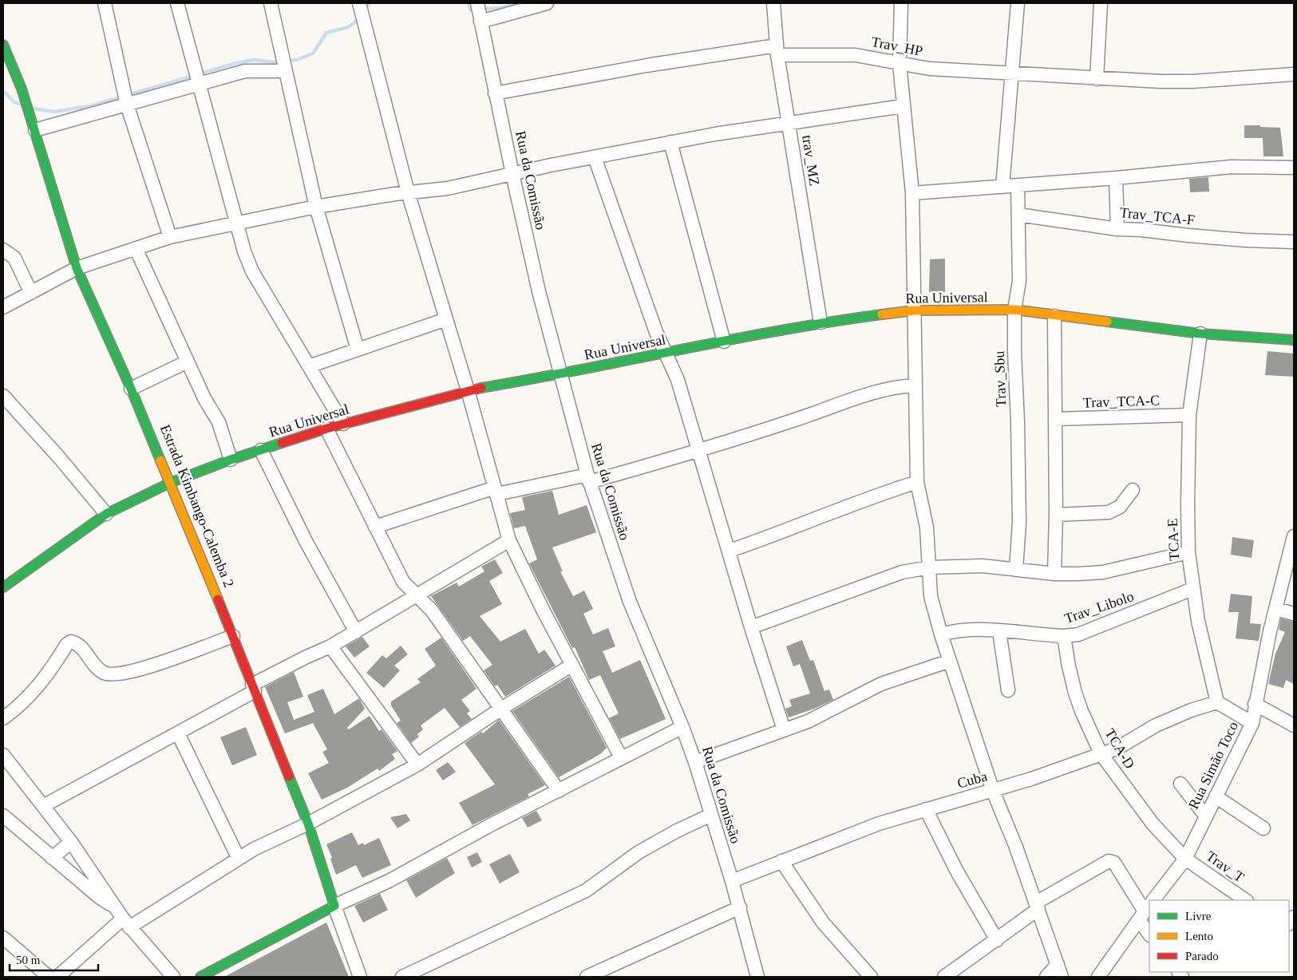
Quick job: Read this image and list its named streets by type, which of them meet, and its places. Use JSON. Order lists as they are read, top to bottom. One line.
{"streets":{"street":["Trav_HP","trav_MZ","Rua da Comissão","Trav_TCA-F","Rua Universal","Trav_Sbu","Trav_TCA-C","Estrada Kimbango-Calemba 2","TCA-E","Trav_Libolo","TCA-D","Rua Simão Toco","Cuba","Trav_T"]},"crossings":[["Trav_HP","trav_MZ"],["Trav_HP","Rua da Comissão"],["trav_MZ","Rua Universal"],["Rua da Comissão","Rua Universal"],["Rua da Comissão","Cuba"],["Trav_TCA-F","Trav_Sbu"],["Rua Universal","Trav_Sbu"],["Rua Universal","Estrada Kimbango-Calemba 2"],["Rua Universal","TCA-E"],["Trav_TCA-C","TCA-E"],["TCA-E","Trav_Libolo"],["TCA-E","Cuba"],["Trav_Libolo","TCA-D"],["TCA-D","Rua Simão Toco"],["TCA-D","Cuba"],["TCA-D","Trav_T"],["Rua Simão Toco","Trav_T"]],"legend":["Livre","Lento","Parado"],"scale_bar":"50 m"}
